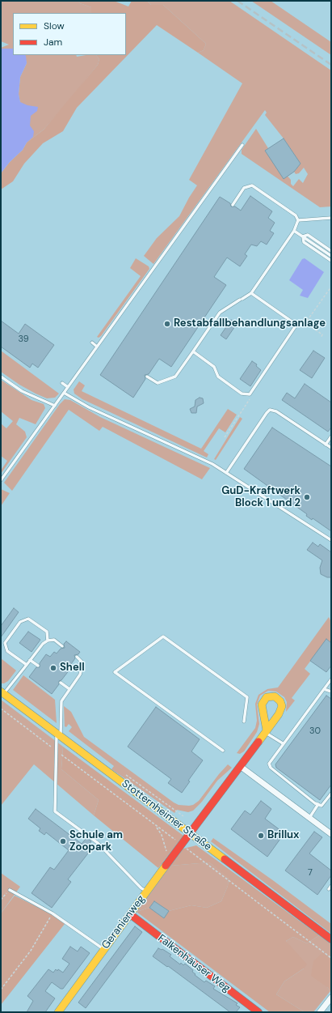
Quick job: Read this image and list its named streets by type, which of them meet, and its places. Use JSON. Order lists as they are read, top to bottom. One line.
{"streets":{"street":["Stotternheimer Straße","Geranienweg","Falkenhäuser Weg"]},"crossings":[["Stotternheimer Straße","Geranienweg"],["Geranienweg","Falkenhäuser Weg"]],"places":["Restabfallbehandlungsanlage","GuD-Kraftwerk Block 1 und 2","Shell","Brillux","Schule am Zoopark"],"house_numbers":["39","30","7"],"legend":["Slow","Jam"]}
